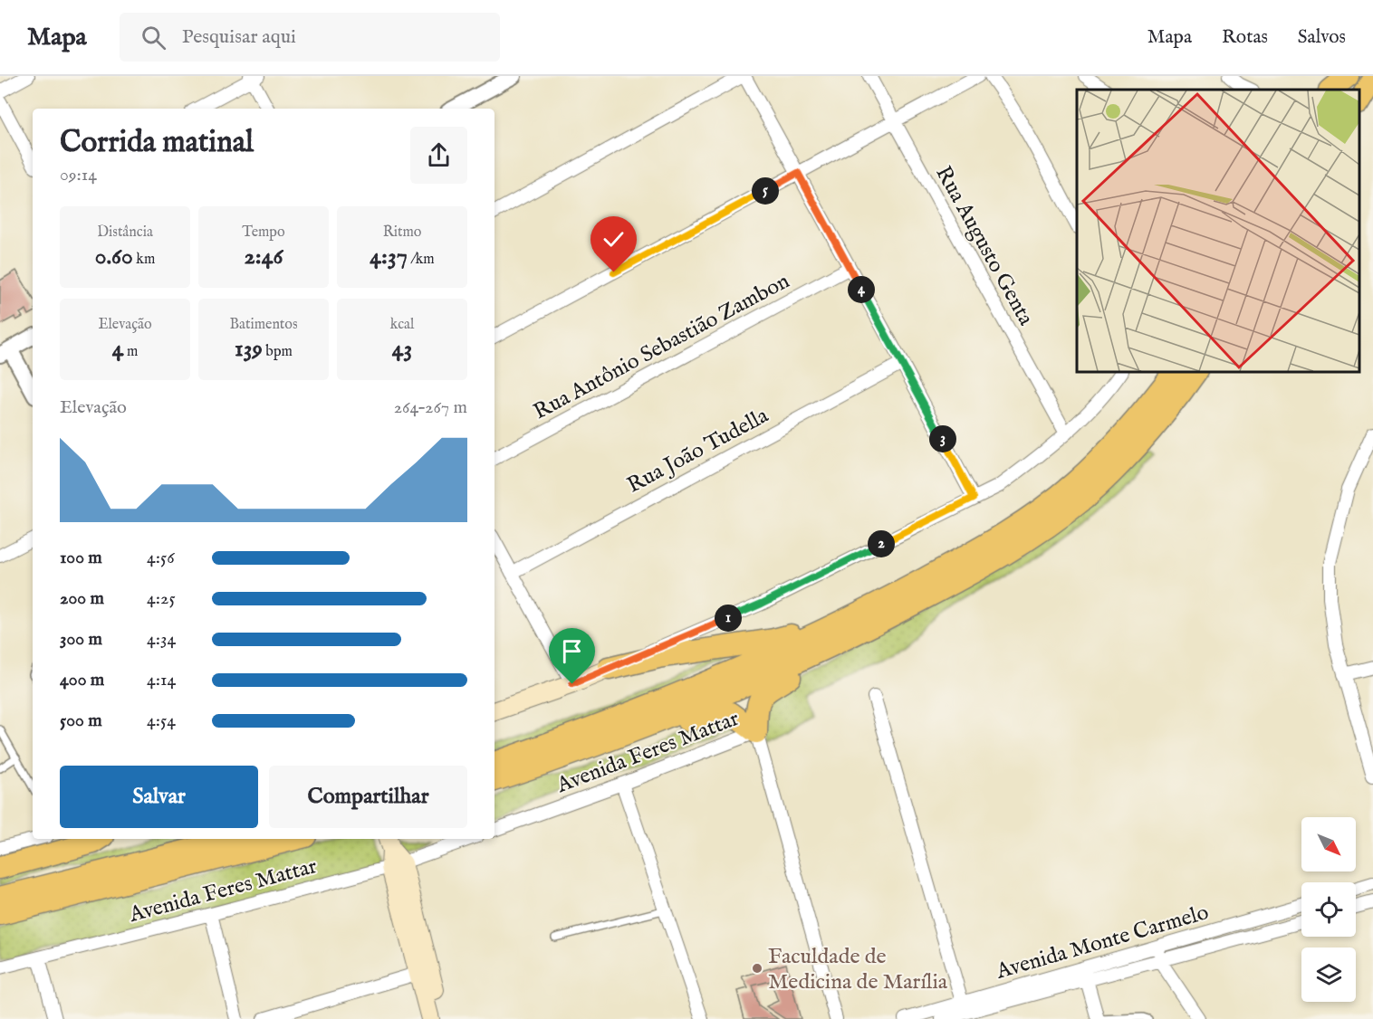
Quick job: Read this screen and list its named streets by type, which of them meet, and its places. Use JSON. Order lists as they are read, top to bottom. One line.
{"streets":{"street":["Rua Augusto Genta","Rua Antônio Sebastião Zambon","Rua João Tudella","Avenida Feres Mattar","Avenida Monte Carmelo"]},"places":["Faculdade de Medicina de Marília"],"north":"bottom right","page":{"header":"Mapa","search":"Pesquisar aqui","nav":["Mapa","Rotas","Salvos"],"heading":["Corrida matinal","09:14"],"pins":["5","4","3","2","1"],"stats":[["Distância","0.60 km"],["Tempo","2:46"],["Ritmo","4:37 /km"],["Elevação","4 m"],["Batimentos","139 bpm"],["kcal","43"]],"chart":["Elevação","264–267 m"],"list":[{"name":"100 m","note":"4:56"},{"name":"200 m","note":"4:25"},{"name":"300 m","note":"4:34"},{"name":"400 m","note":"4:14"},{"name":"500 m","note":"4:54"}],"buttons":["Salvar","Compartilhar"]}}
